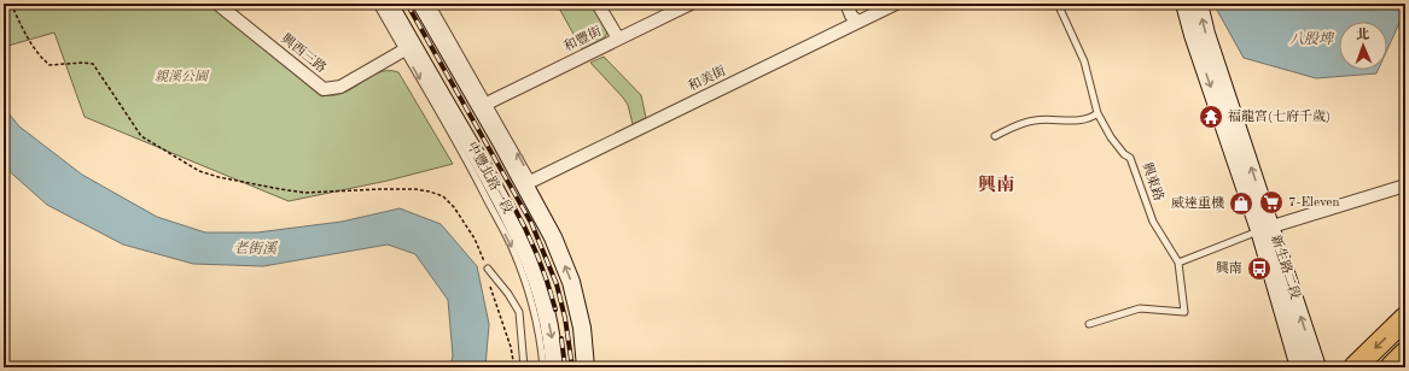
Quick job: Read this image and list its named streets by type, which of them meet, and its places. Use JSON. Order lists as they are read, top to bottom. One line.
{"streets":{"main road":["中豐北路一段","新生路二段"],"street":["和豐街","興西三路","和美街"],"lane":["興東路"]},"crossings":[["興西三路","中豐北路一段"]],"districts":["興南"],"water":["八股埤","老街溪"],"parks":["親溪公園"],"places":{"temple":["福龍宮(七府千歲)"],"supermarket":["7-Eleven"],"shop":["威達重機"],"bus stop":["興南"]},"north":"top"}
